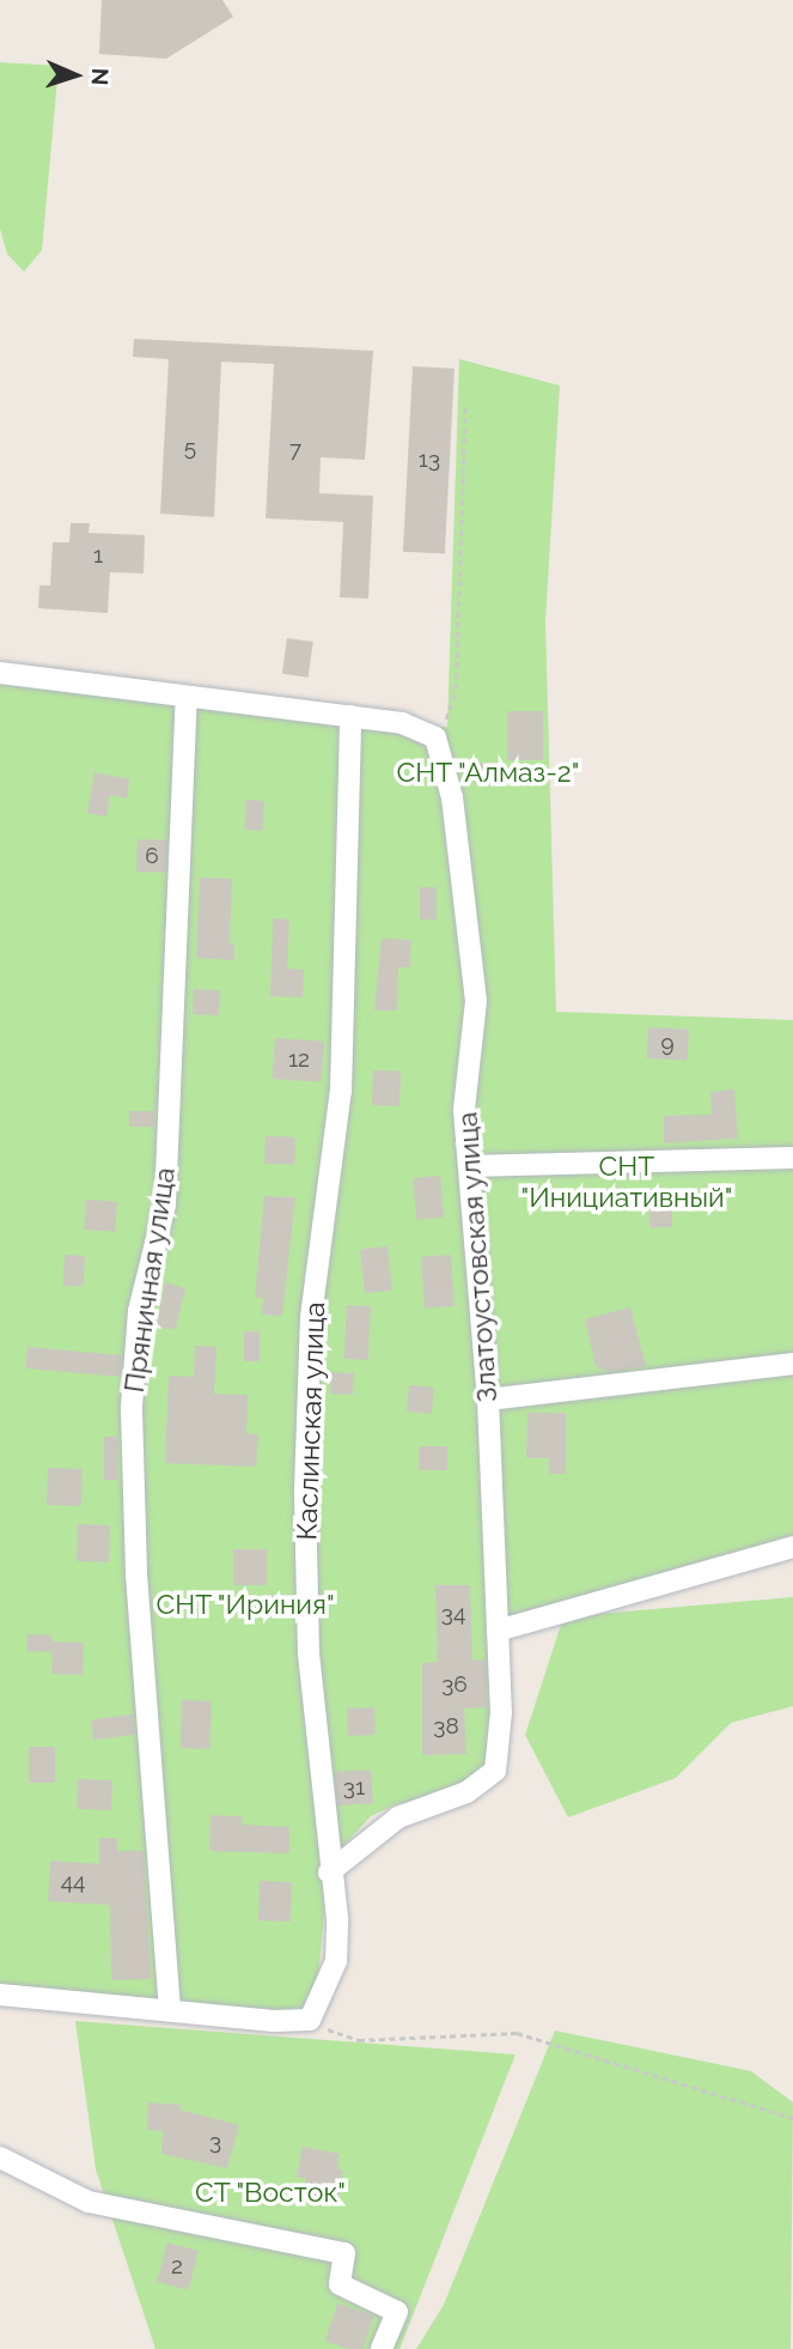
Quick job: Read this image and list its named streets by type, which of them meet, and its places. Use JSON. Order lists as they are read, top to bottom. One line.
{"streets":{"street":["Златоустовская улица","Пряничная улица","Каслинская улица"]},"crossings":[["Златоустовская улица","Каслинская улица"]],"parks":["СНТ \"Алмаз-2\"","СНТ \"Инициативный\"","СНТ \"Ириния\"","СТ \"Восток\""],"house_numbers":["5","7","13","1","6","9","12","34","36","38","31","44","3","2"],"north":"right"}
